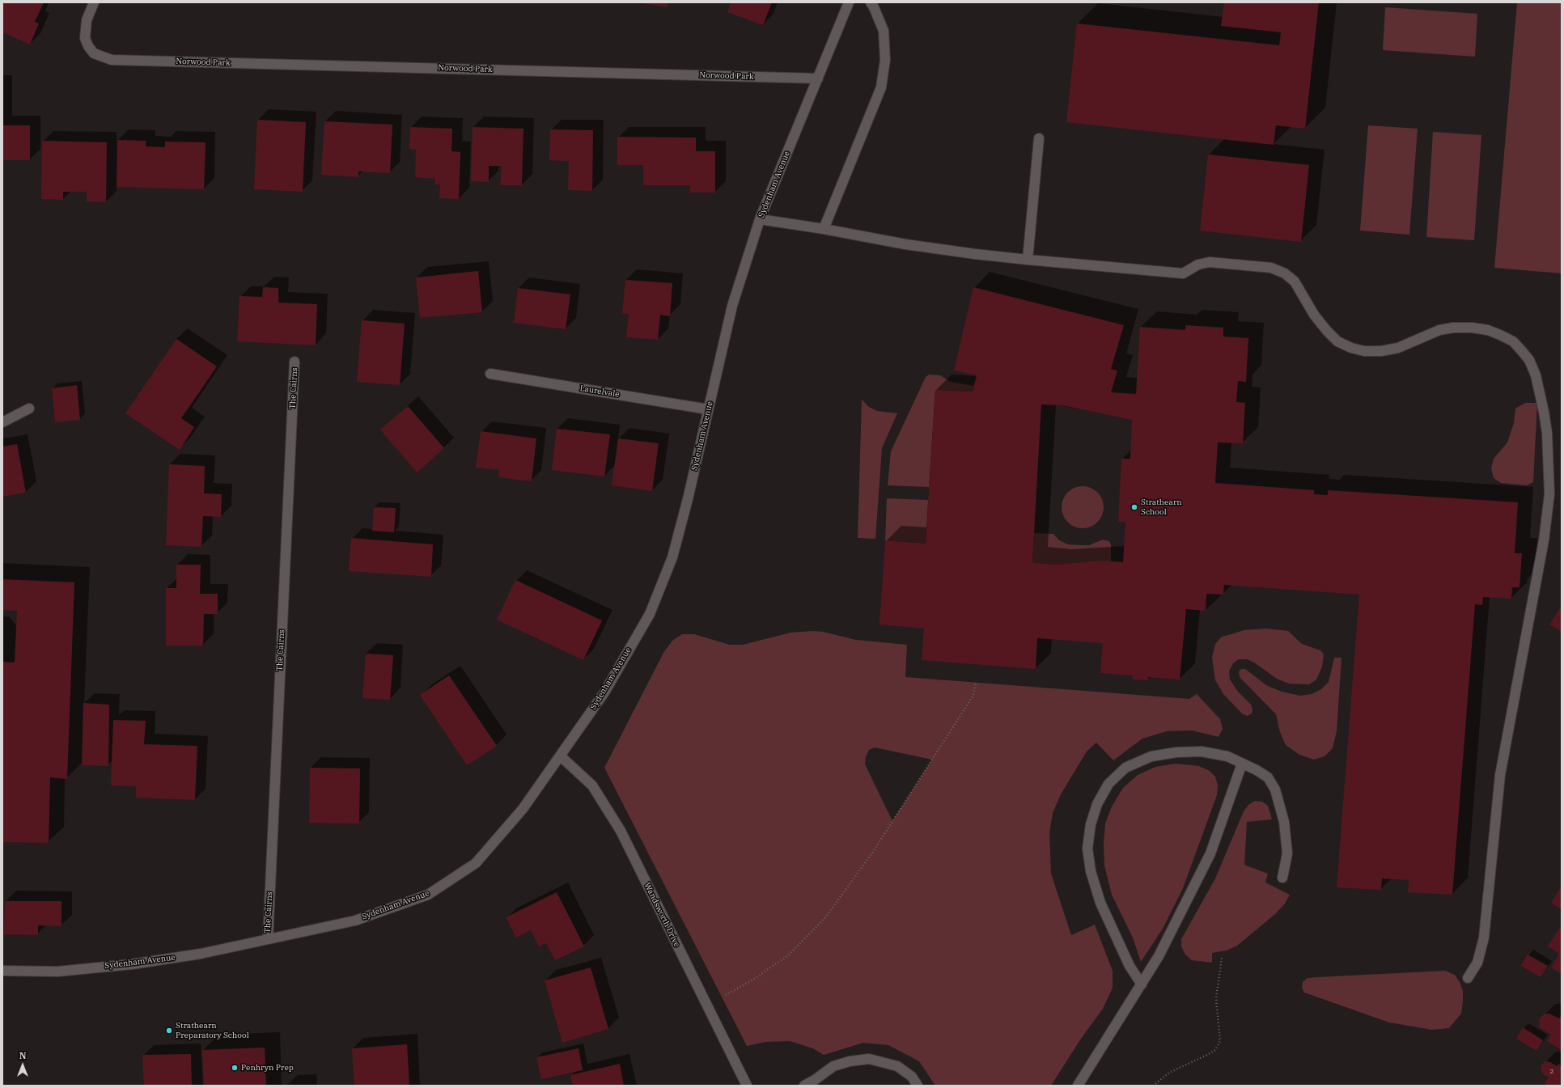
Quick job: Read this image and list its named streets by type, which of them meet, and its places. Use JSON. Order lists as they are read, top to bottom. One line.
{"streets":{"street":["Norwood Park","Sydenham Avenue","The Cairns","Laurelvale","Wandsworth Drive"]},"crossings":[["Norwood Park","Sydenham Avenue"],["Sydenham Avenue","The Cairns"],["Sydenham Avenue","Laurelvale"],["Sydenham Avenue","Wandsworth Drive"]],"places":["Strathearn School","Strathearn Preparatory School","Penhryn Prep"],"house_numbers":["2"],"north":"top"}
